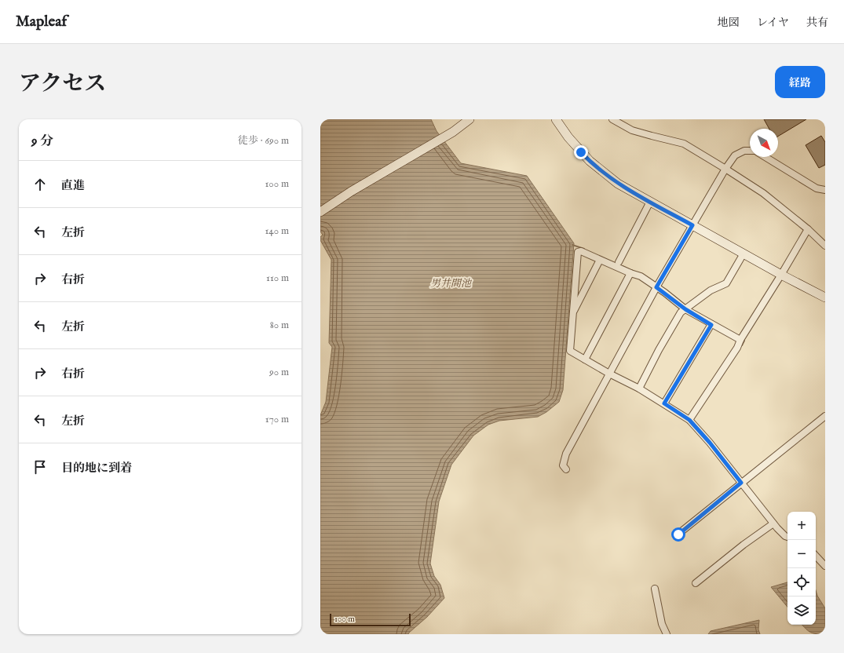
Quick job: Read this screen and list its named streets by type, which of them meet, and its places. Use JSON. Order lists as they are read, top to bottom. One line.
{"water":["男井間池"],"scale_bar":"100 m","north":"bottom right","page":{"header":"Mapleaf","nav":["地図","レイヤ","共有"],"title":"アクセス","buttons":"経路","heading":["9 分","徒歩 · 690 m"],"list":[["直進","100 m"],["左折","140 m"],["右折","110 m"],["左折","80 m"],["右折","90 m"],["左折","170 m"],"目的地に到着"],"map_buttons":["+","−"],"scale":"100 m"}}
